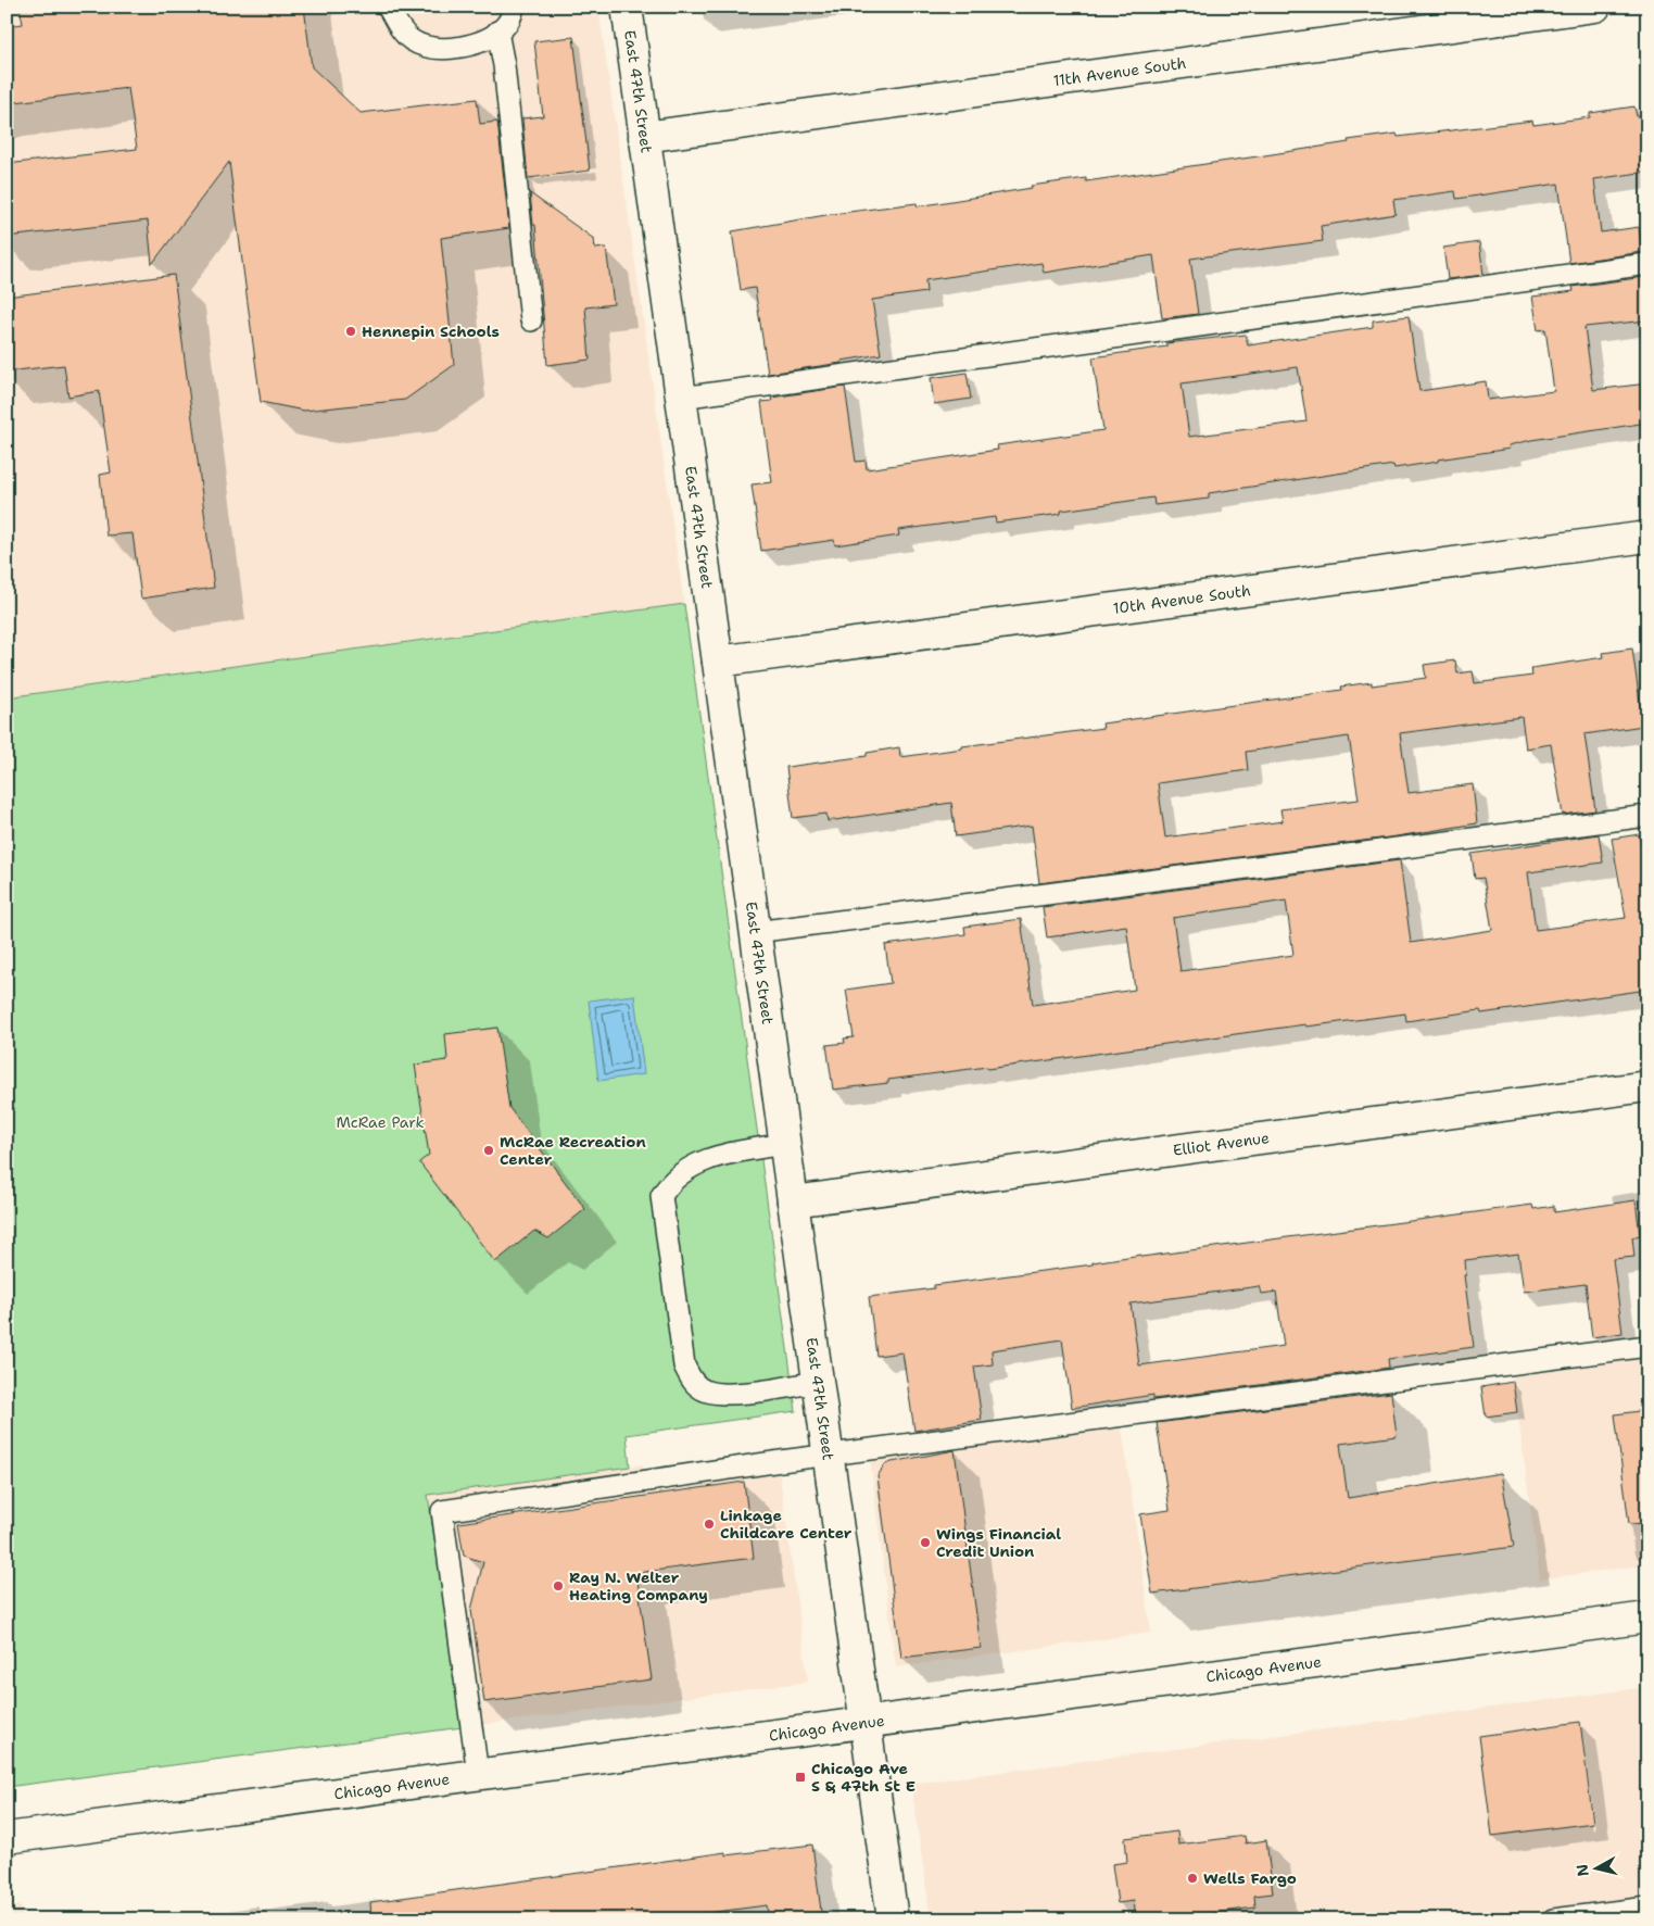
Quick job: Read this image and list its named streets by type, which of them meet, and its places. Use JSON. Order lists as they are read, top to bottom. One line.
{"streets":{"street":["11th Avenue South","East 47th Street","10th Avenue South","Elliot Avenue","Chicago Avenue"]},"crossings":[["11th Avenue South","East 47th Street"],["East 47th Street","10th Avenue South"],["East 47th Street","Elliot Avenue"],["East 47th Street","Chicago Avenue"]],"parks":["McRae Park"],"places":{"other":["Hennepin Schools","McRae Recreation Center","Linkage Childcare Center","Wings Financial Credit Union","Ray N. Welter Heating Company","Wells Fargo"],"transit":["Chicago Ave S & 47th St E"]},"north":"left"}
